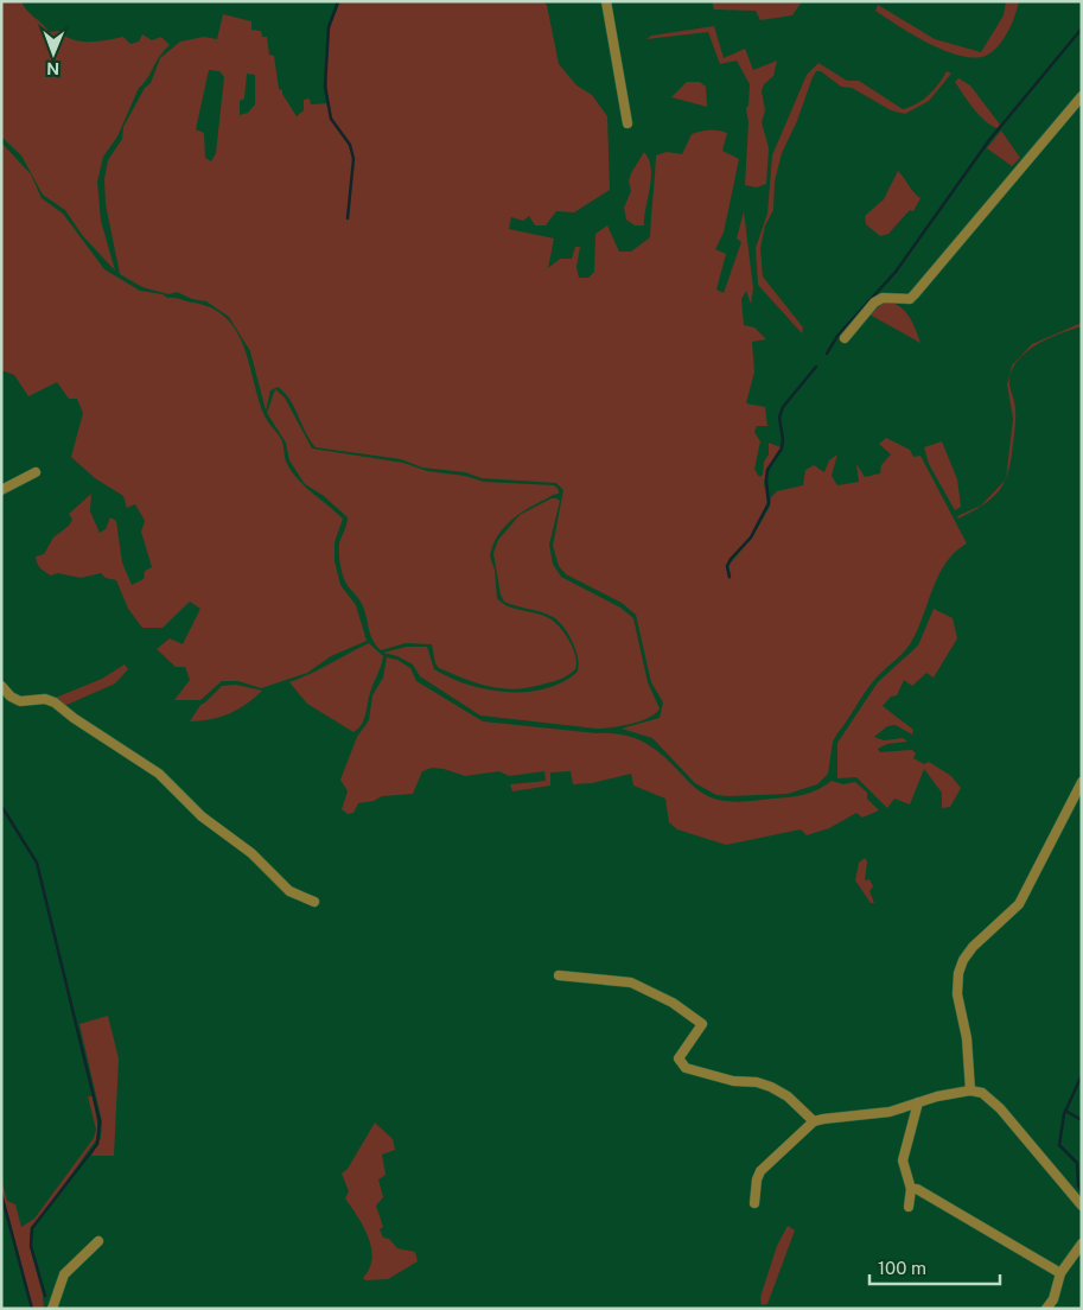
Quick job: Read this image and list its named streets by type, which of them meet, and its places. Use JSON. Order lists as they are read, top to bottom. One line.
{"scale_bar":"100 m","north":"bottom"}
